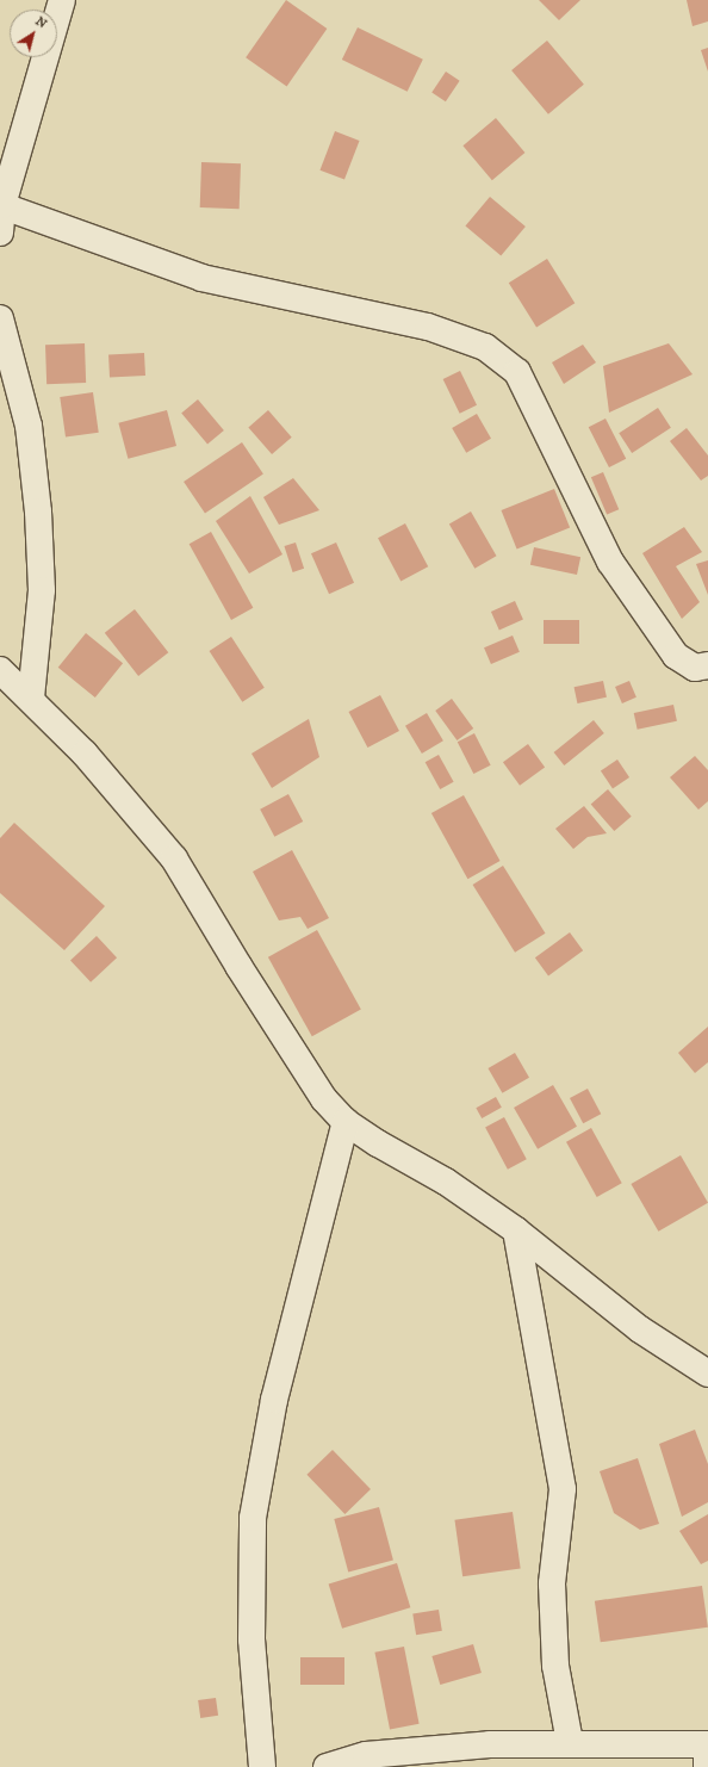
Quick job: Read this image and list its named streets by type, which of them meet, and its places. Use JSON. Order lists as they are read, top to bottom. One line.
{"north":"top right"}
